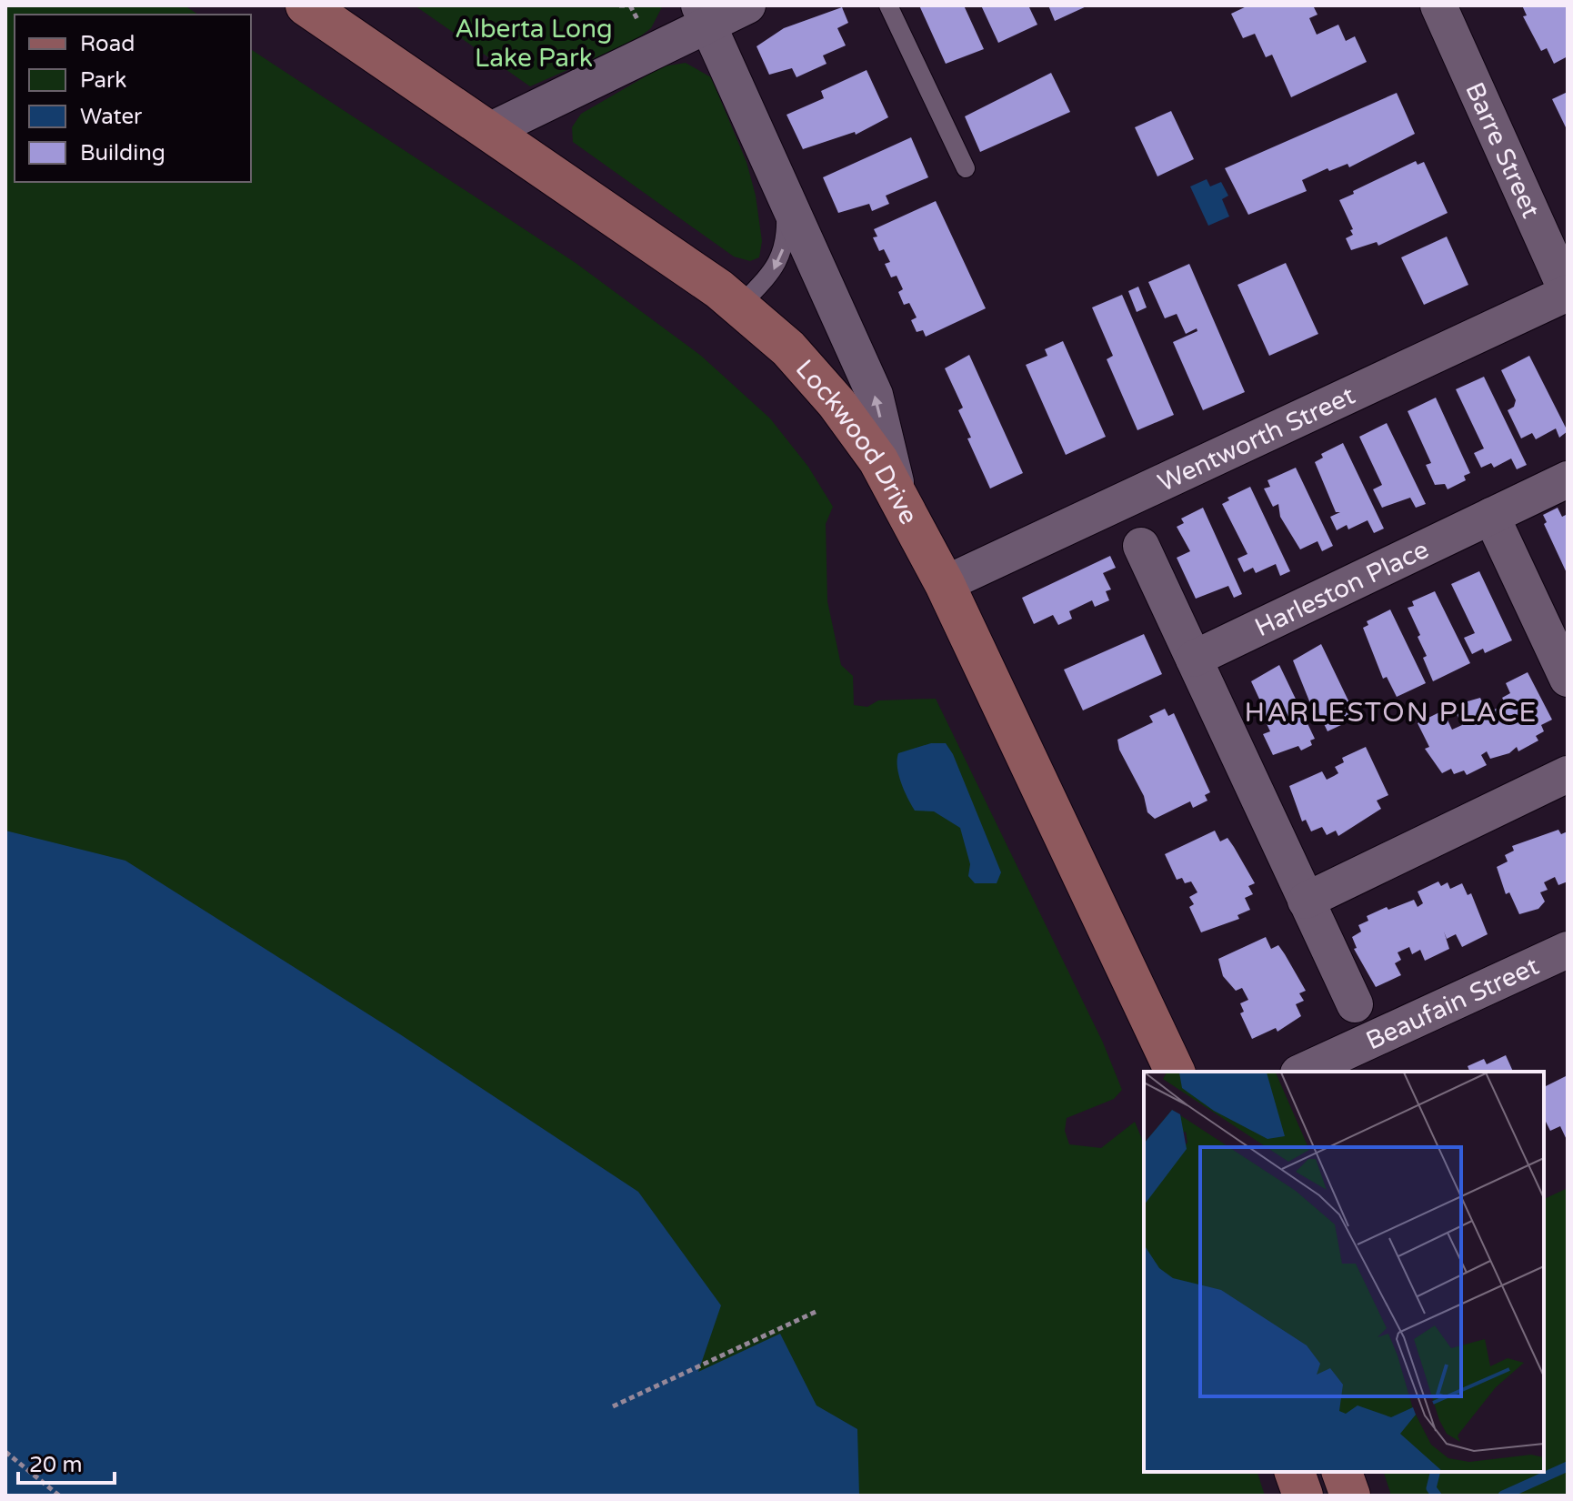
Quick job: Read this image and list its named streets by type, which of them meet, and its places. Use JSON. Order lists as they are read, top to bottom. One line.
{"streets":{"main road":["Lockwood Drive"],"street":["Barre Street","Wentworth Street","Harleston Place","Beaufain Street"]},"crossings":[["Barre Street","Wentworth Street"],["Wentworth Street","Lockwood Drive"]],"districts":["HARLESTON PLACE"],"parks":["Alberta Long Lake Park"],"legend":["Road","Park","Water","Building"],"scale_bar":"20 m"}
